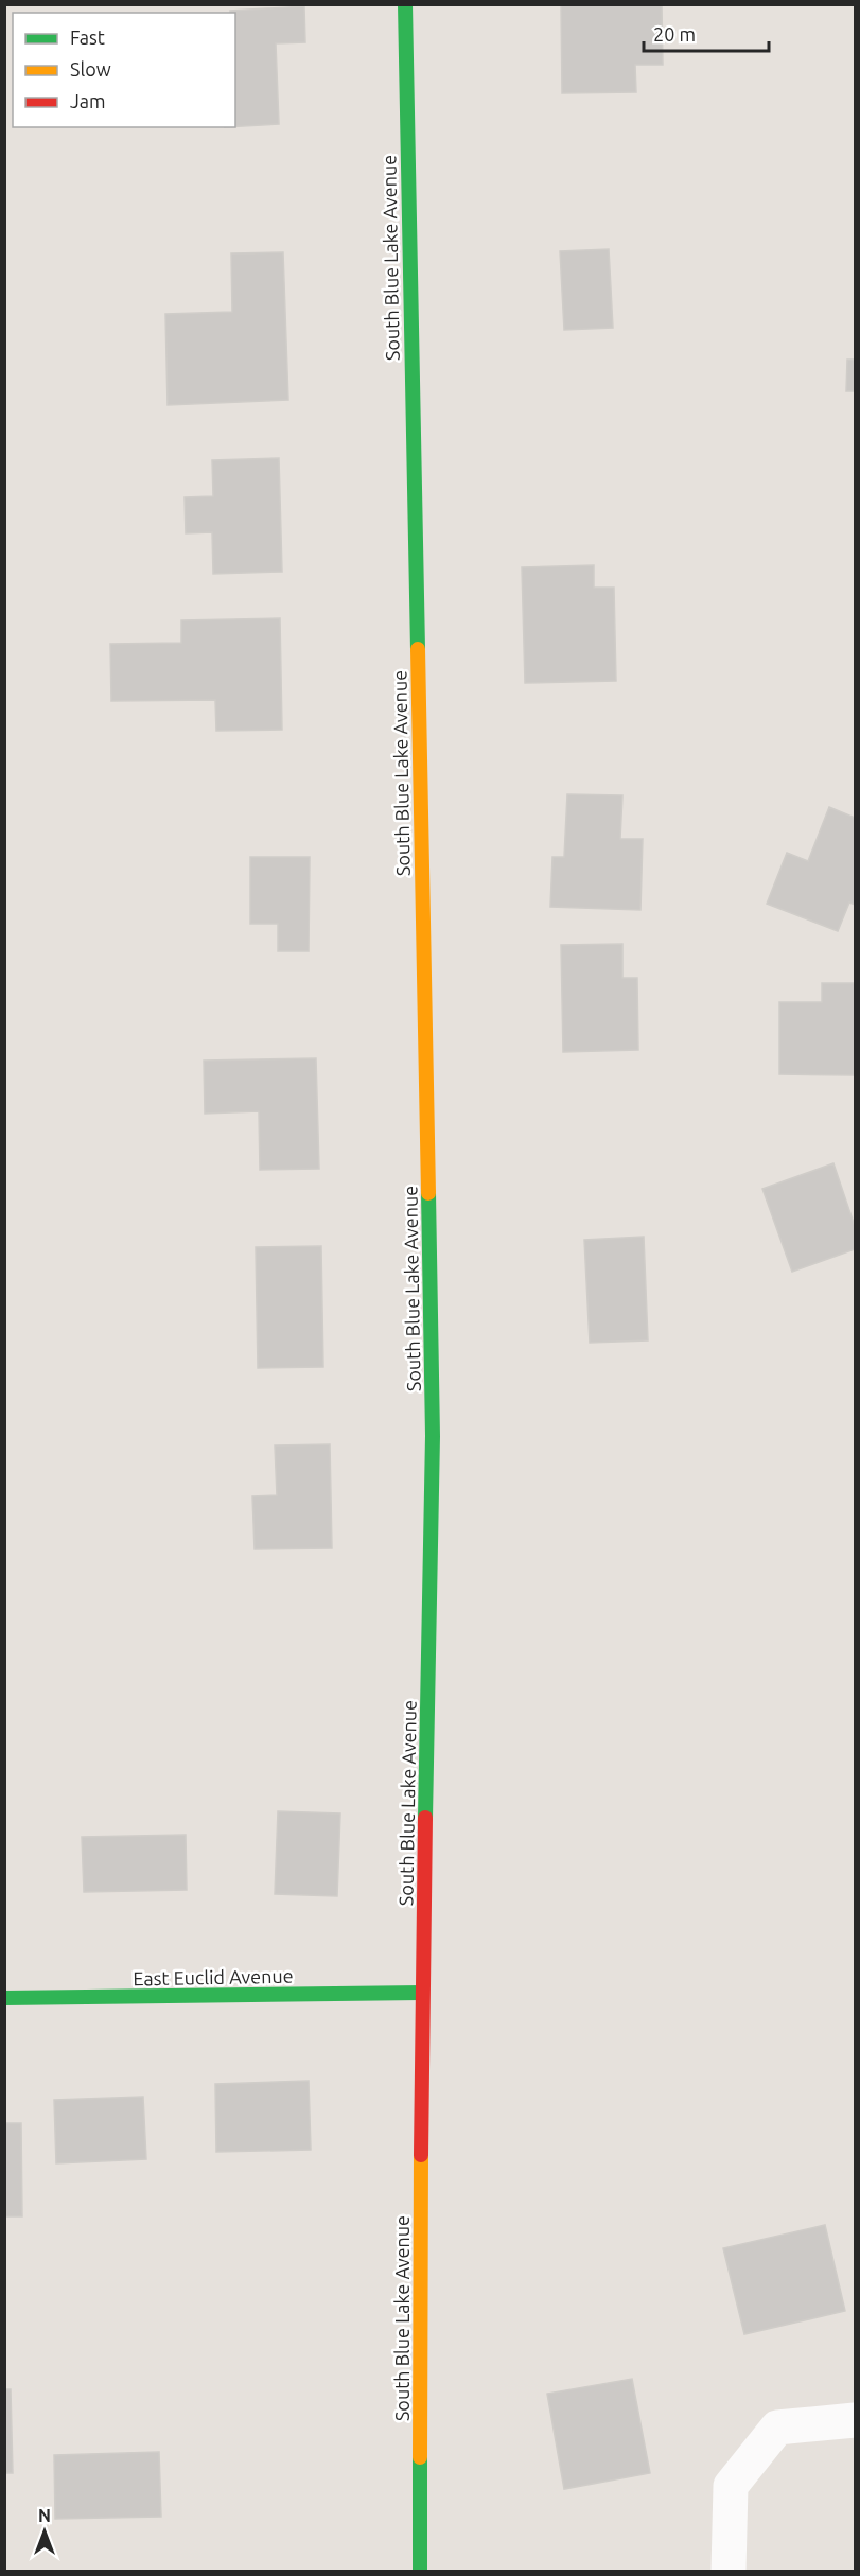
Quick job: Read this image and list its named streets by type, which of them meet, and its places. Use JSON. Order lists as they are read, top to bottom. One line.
{"streets":{"main road":["South Blue Lake Avenue","East Euclid Avenue"]},"crossings":[["South Blue Lake Avenue","East Euclid Avenue"]],"legend":["Fast","Slow","Jam"],"scale_bar":"20 m","north":"top"}
